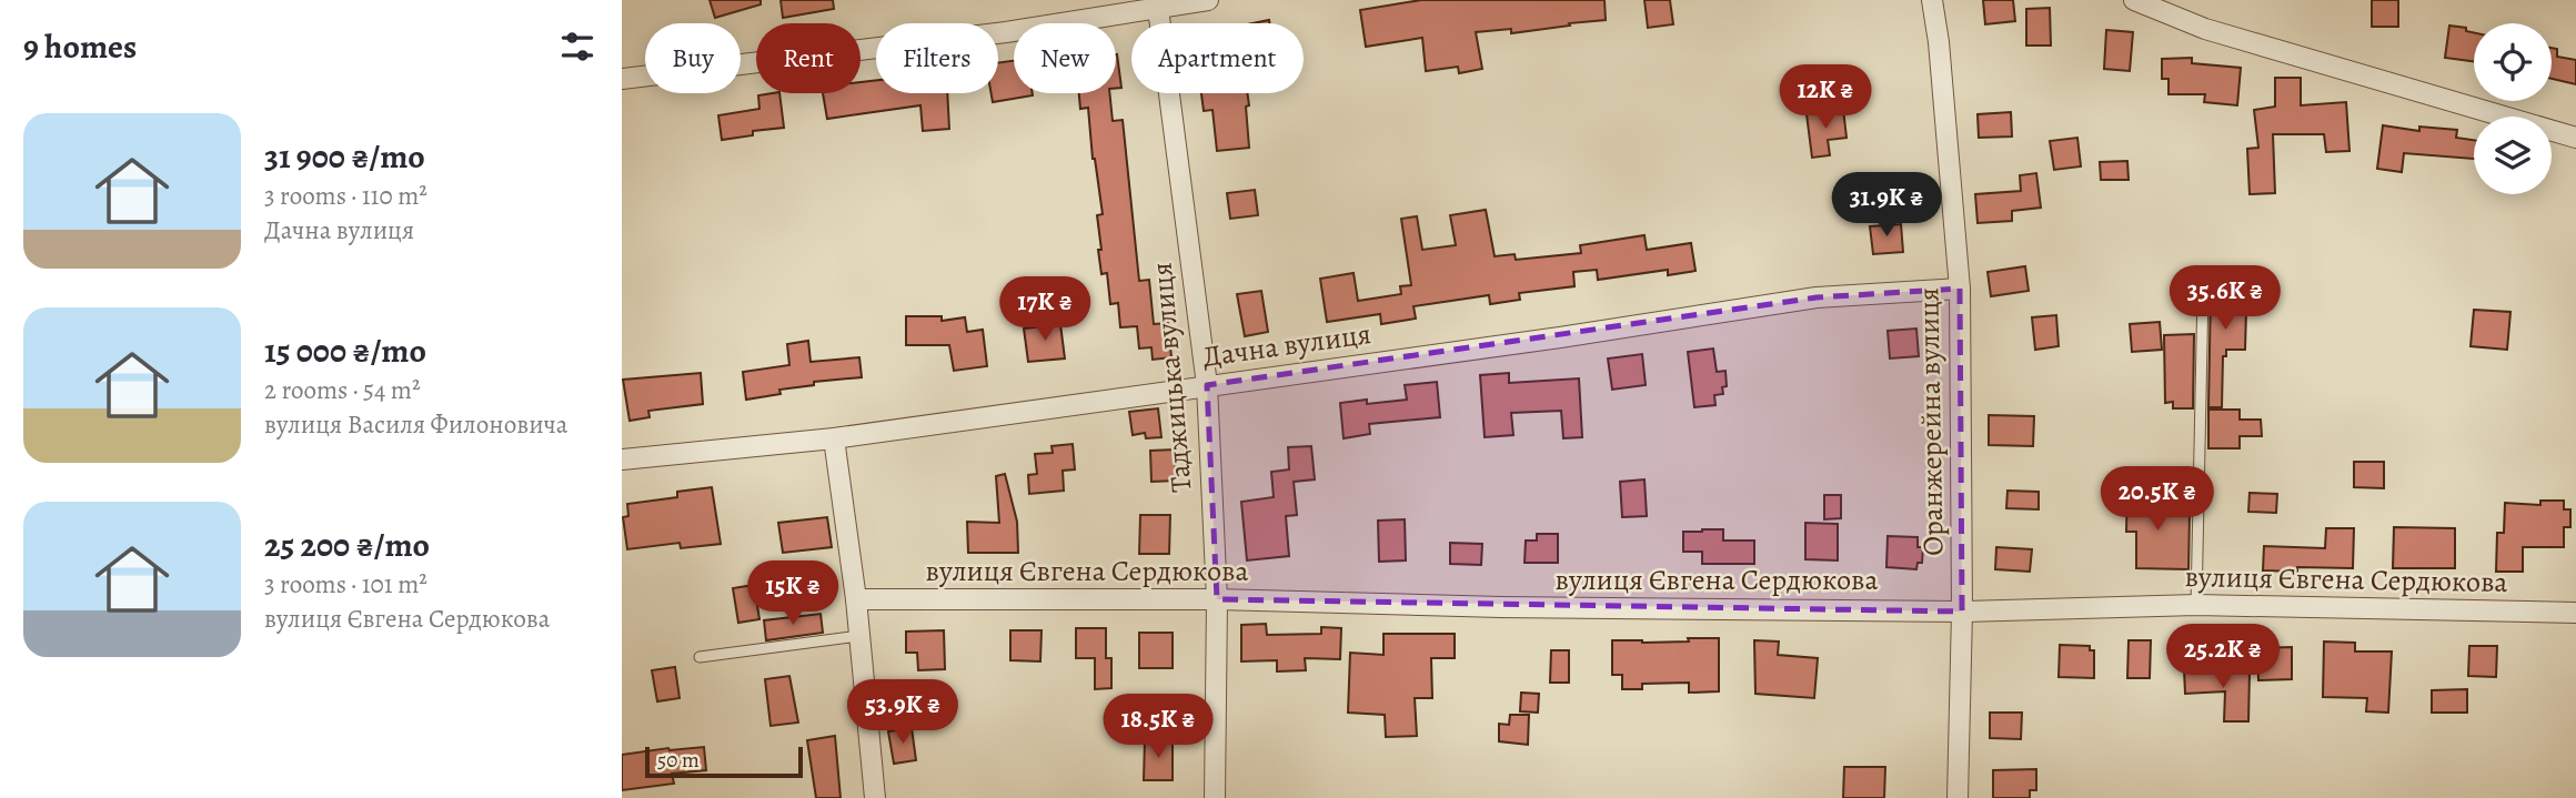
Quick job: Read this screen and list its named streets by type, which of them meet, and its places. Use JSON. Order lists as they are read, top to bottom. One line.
{"streets":{"street":["Дачна вулиця","Таджицька вулиця","Оранжерейна вулиця","вулиця Євгена Сердюкова"]},"crossings":[["Дачна вулиця","Таджицька вулиця"],["Дачна вулиця","Оранжерейна вулиця"],["Таджицька вулиця","вулиця Євгена Сердюкова"],["Оранжерейна вулиця","вулиця Євгена Сердюкова"]],"scale_bar":"50 m","page":{"heading":"9 homes","chip":["Buy","Rent","Filters","New","Apartment"],"price":["12K ₴","31.9K ₴","35.6K ₴","17K ₴","20.5K ₴","15K ₴","25.2K ₴","53.9K ₴","18.5K ₴"],"list":[{"name":"31 900 ₴/mo","note":"3 rooms · 110 m² · Дачна вулиця"},{"name":"15 000 ₴/mo","note":"2 rooms · 54 m² · вулиця Василя Филоновича"},{"name":"25 200 ₴/mo","note":"3 rooms · 101 m² · вулиця Євгена Сердюкова"}],"scale":"50 m"}}
